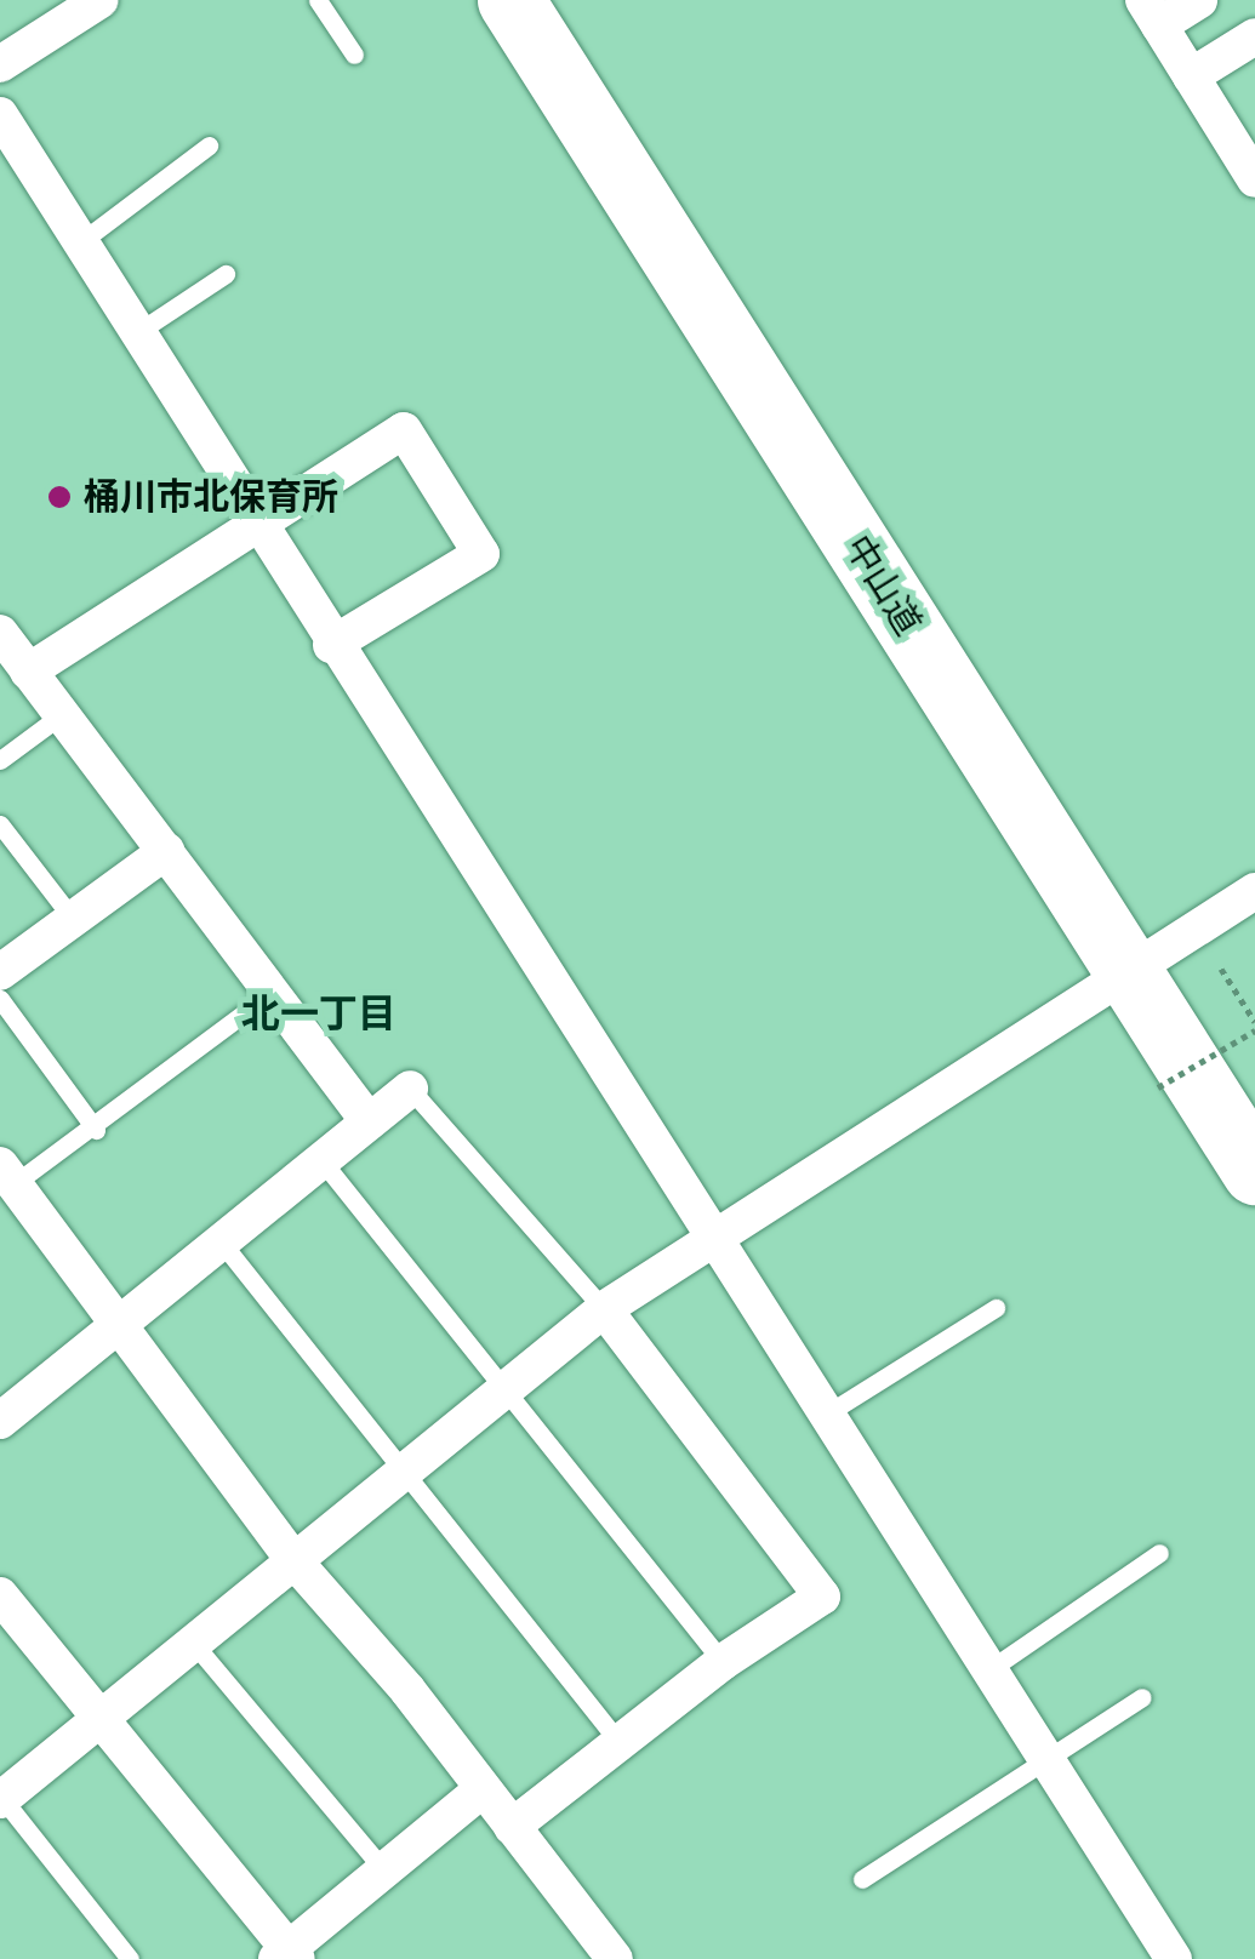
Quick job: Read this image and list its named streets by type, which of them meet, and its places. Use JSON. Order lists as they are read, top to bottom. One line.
{"streets":{"highway":["中山道"]},"districts":["北一丁目"],"places":["桶川市北保育所"]}
